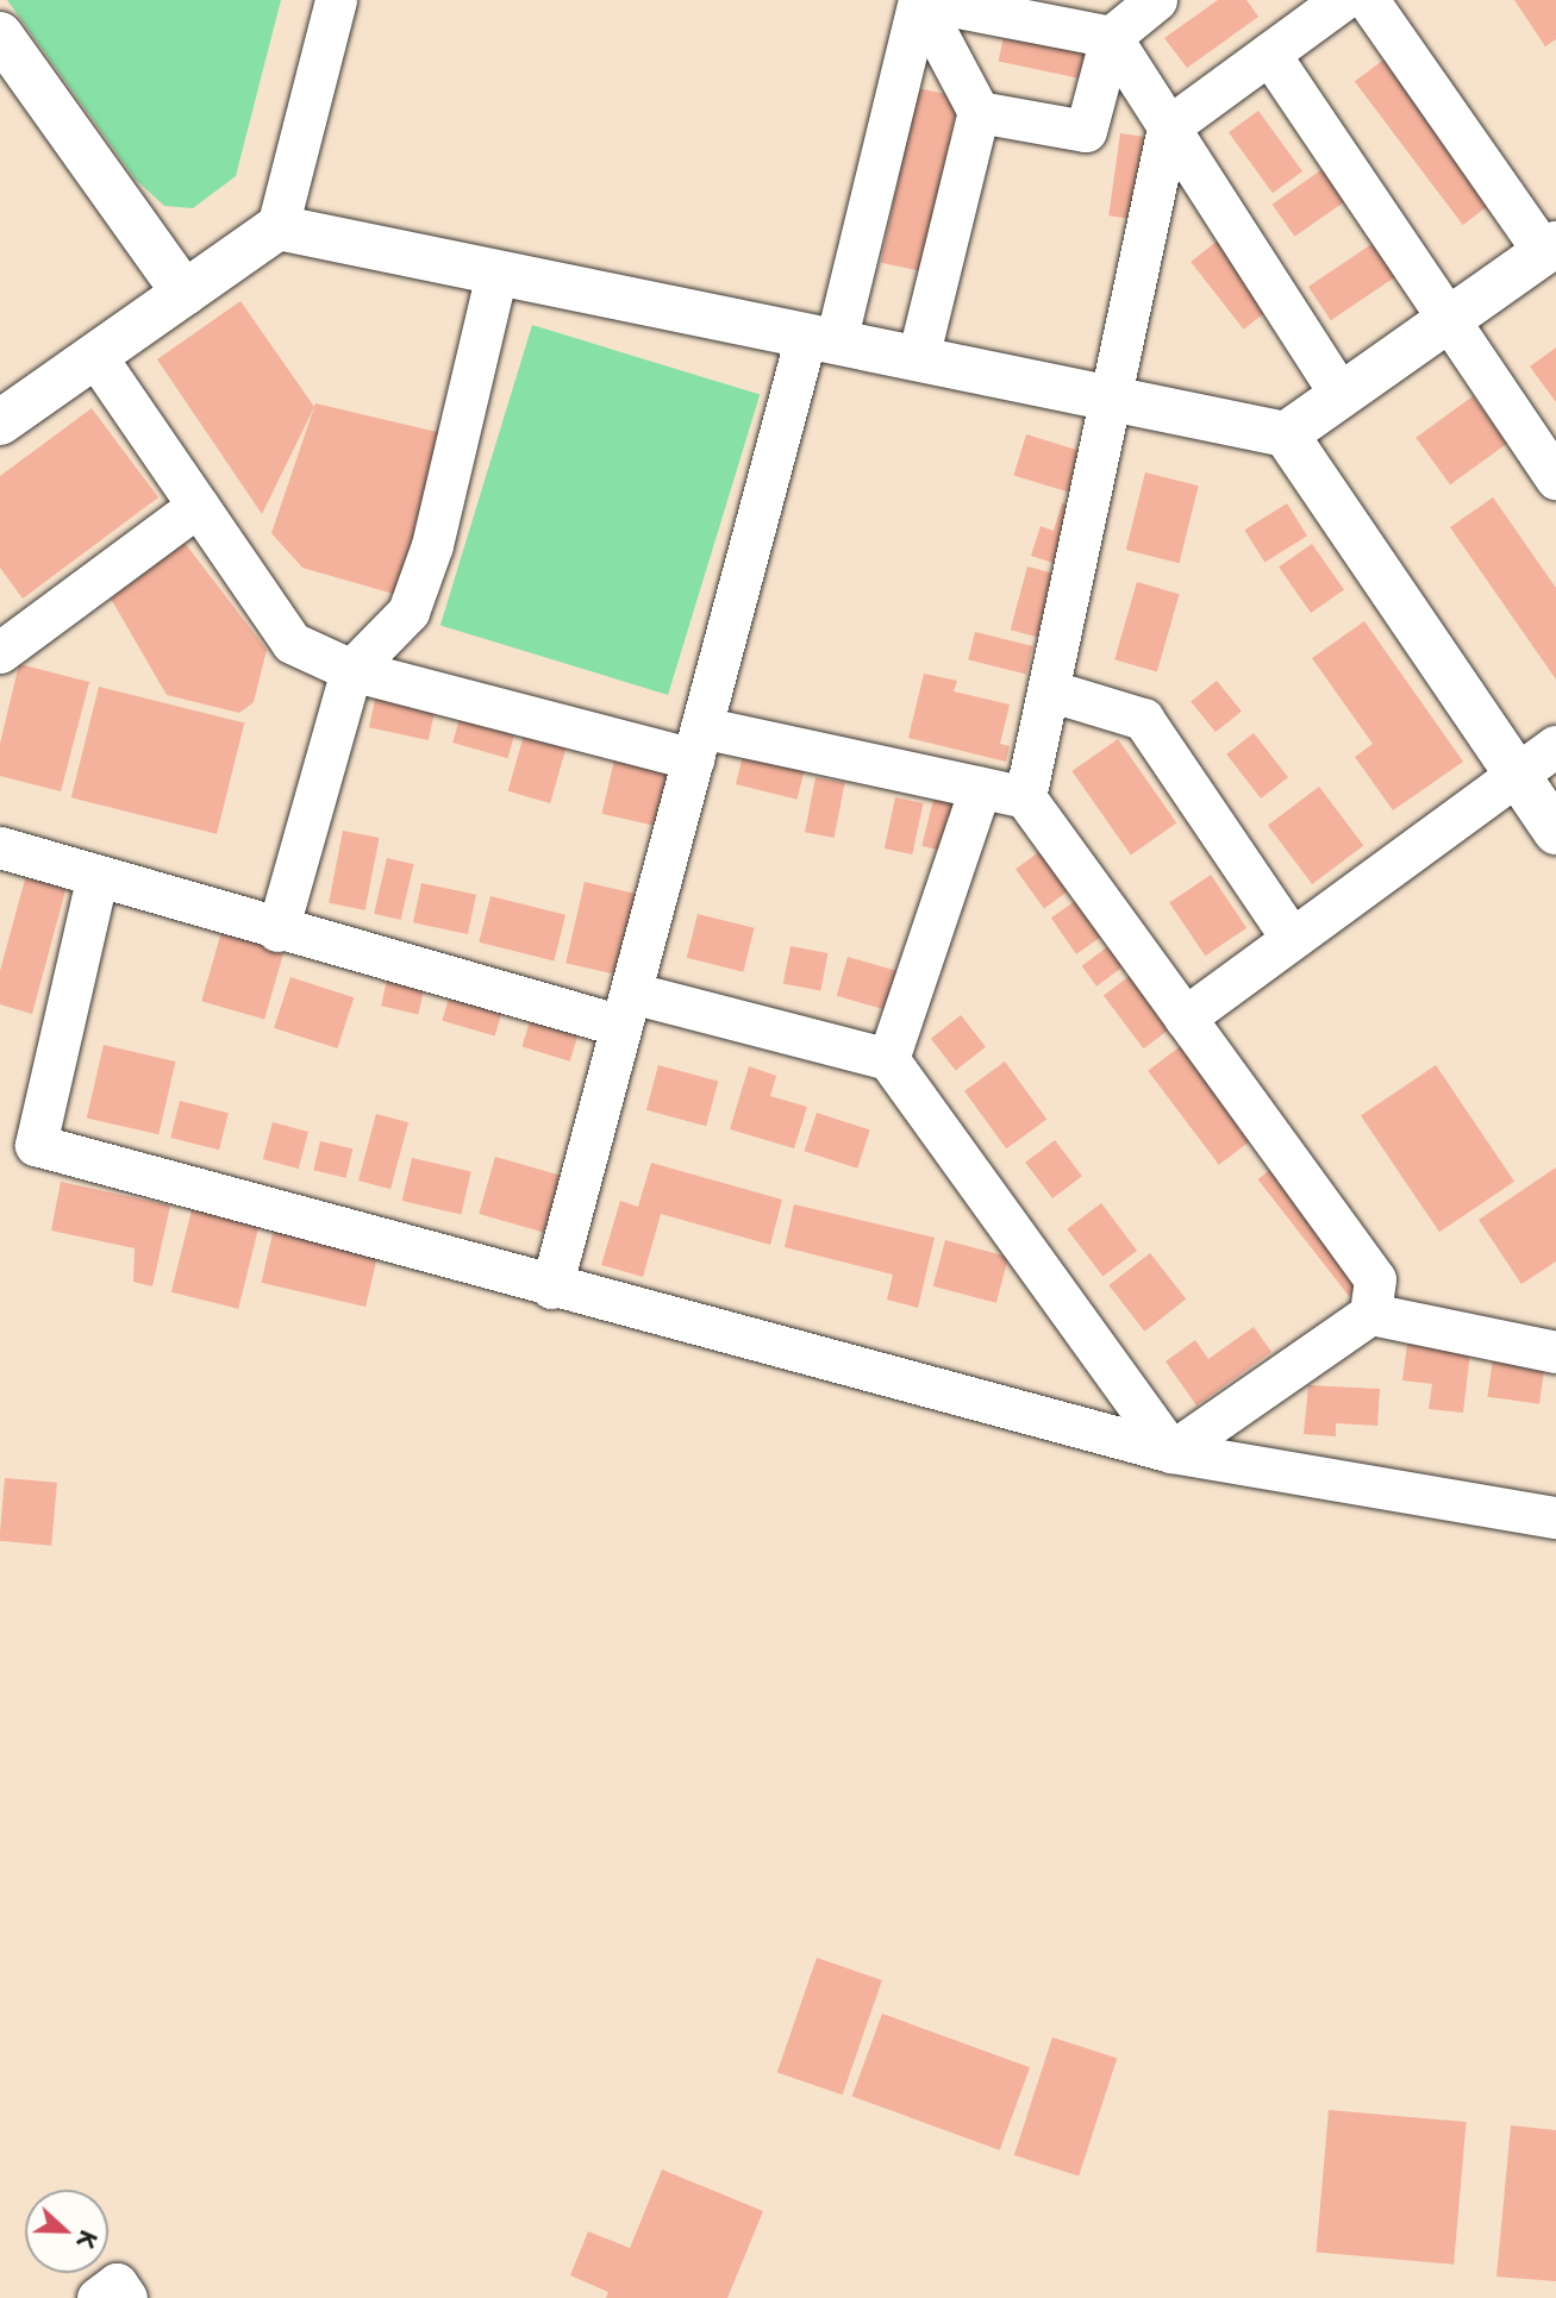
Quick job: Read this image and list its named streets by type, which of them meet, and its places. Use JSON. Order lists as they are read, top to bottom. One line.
{"north":"right"}
